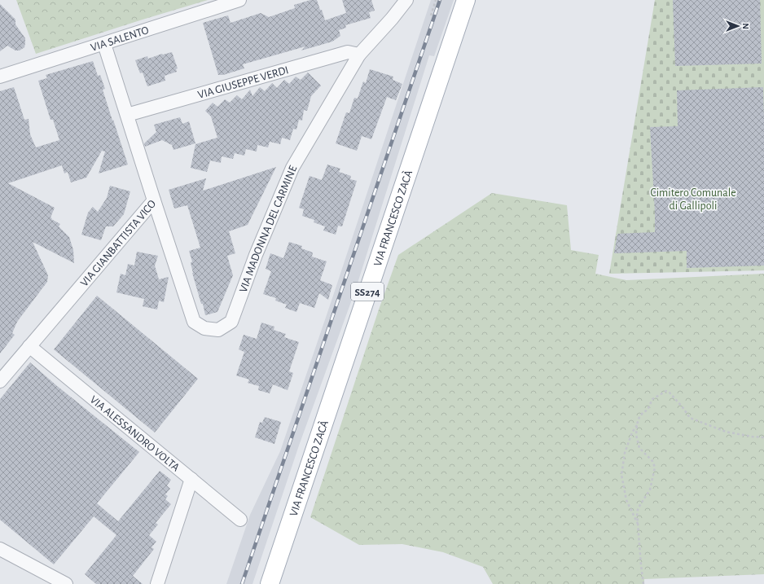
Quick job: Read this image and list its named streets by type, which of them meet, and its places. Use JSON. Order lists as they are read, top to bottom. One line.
{"streets":{"main road":["VIA FRANCESCO ZACÀ","SS274"],"street":["VIA SALENTO","VIA GIUSEPPE VERDI","VIA MADONNA DEL CARMINE","VIA GIANBATTISTA VICO","VIA ALESSANDRO VOLTA"]},"crossings":[["VIA SALENTO","VIA GIANBATTISTA VICO"],["VIA GIUSEPPE VERDI","VIA MADONNA DEL CARMINE"],["VIA GIUSEPPE VERDI","VIA GIANBATTISTA VICO"],["VIA MADONNA DEL CARMINE","VIA GIANBATTISTA VICO"],["VIA GIANBATTISTA VICO","VIA ALESSANDRO VOLTA"]],"parks":["Cimitero Comunale di Gallipoli"],"north":"right"}
